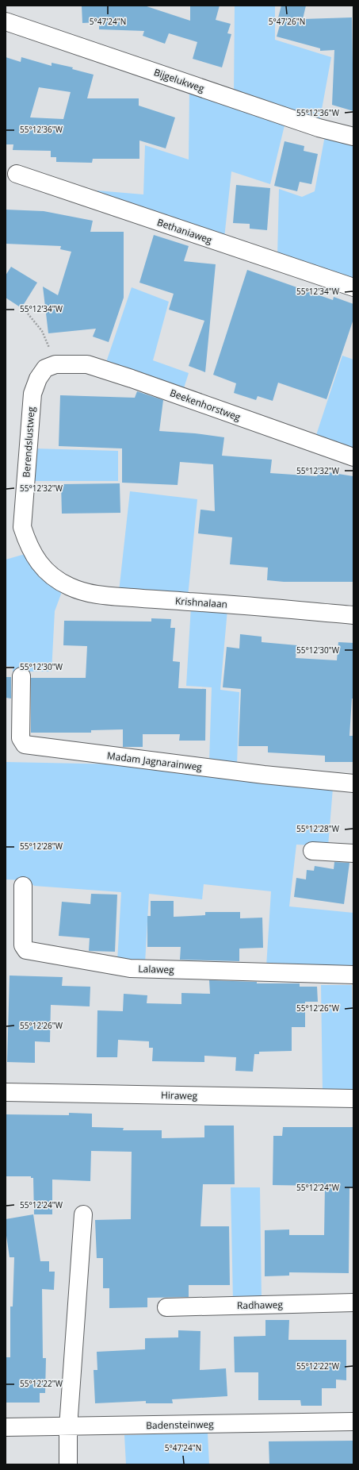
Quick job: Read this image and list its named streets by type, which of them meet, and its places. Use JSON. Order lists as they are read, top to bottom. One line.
{"streets":{"street":["Bijgelukweg","Bethaniaweg","Beekenhorstweg","Berendslustweg","Krishnalaan","Madam Jagnarainweg","Lalaweg","Hiraweg","Radhaweg","Badensteinweg"]},"crossings":[["Beekenhorstweg","Berendslustweg"],["Berendslustweg","Krishnalaan"]],"coordinates":["5°47'24\"N","5°47'26\"N","55°12'36\"W","55°12'34\"W","55°12'32\"W","55°12'30\"W","55°12'28\"W","55°12'26\"W","55°12'24\"W","55°12'22\"W"]}
